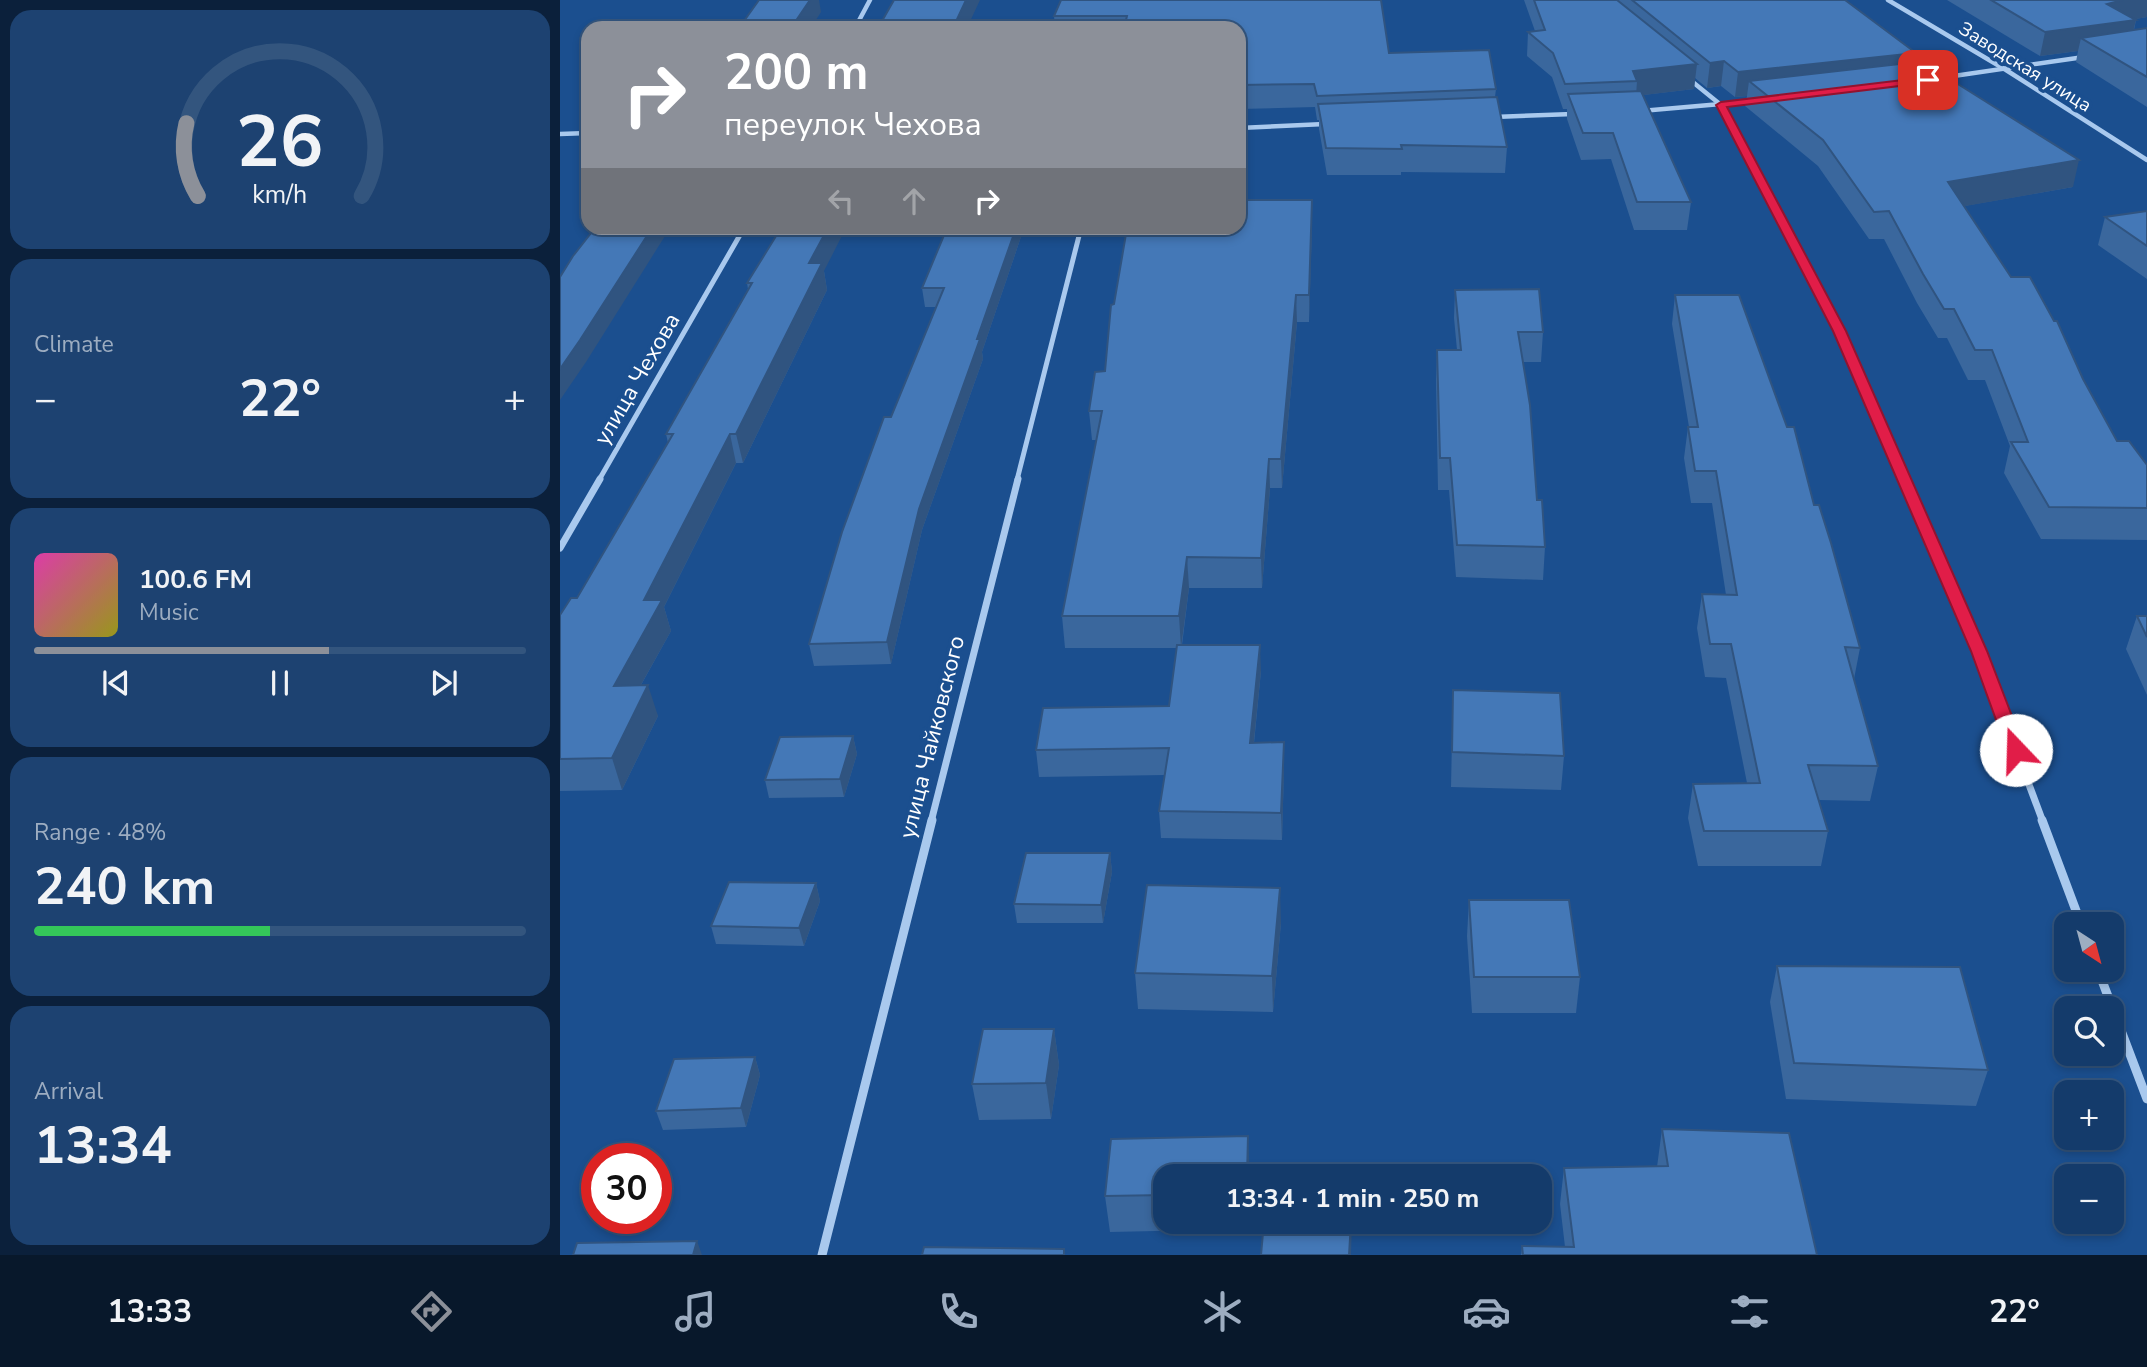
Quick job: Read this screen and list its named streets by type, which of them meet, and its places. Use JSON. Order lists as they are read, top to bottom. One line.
{"streets":{"street":["Заводская улица","улица Чехова","улица Чайковского"]},"north":"bottom right","page":{"turn":["200 m","переулок Чехова"],"tile":["Climate",["Range · 48%","240 km"],["Arrival","13:34"]],"heat":["−","22°","+"],"song":["100.6 FM","Music"],"map_buttons":["+","−"],"limit":"30","trip":"13:34 · 1 min · 250 m","tabs":["13:33","22°"],"gauge":["26","km/h"]}}
